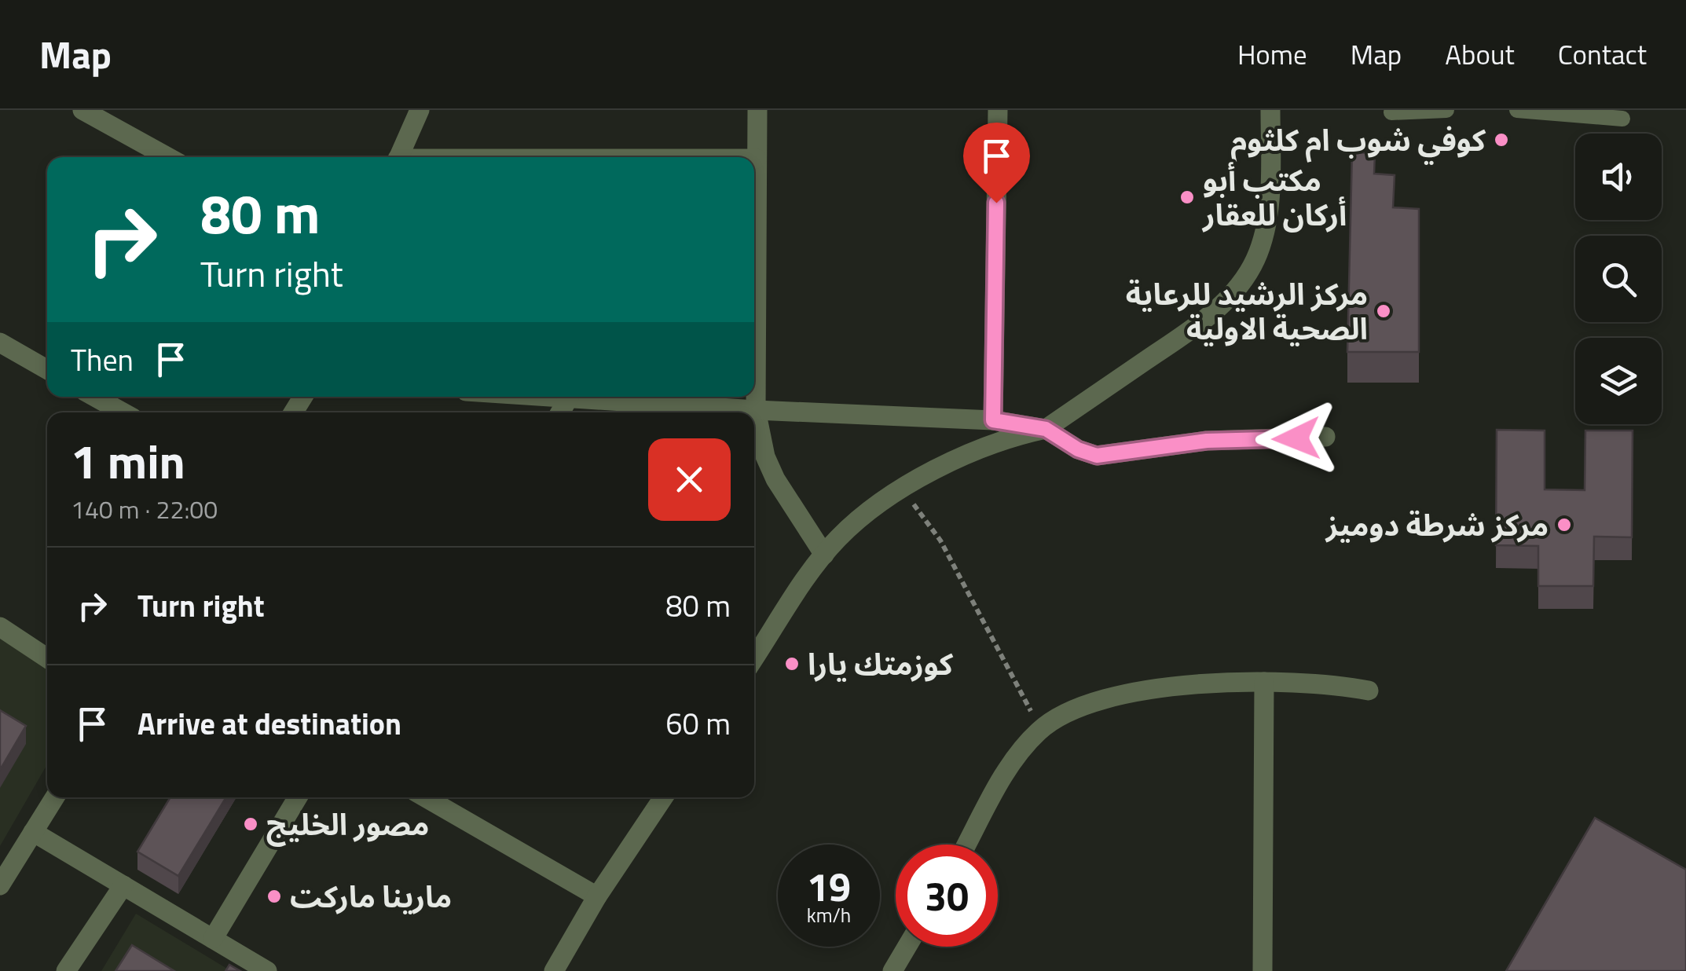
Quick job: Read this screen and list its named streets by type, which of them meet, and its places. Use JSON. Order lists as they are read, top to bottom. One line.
{"places":["كوفي شوب ام كلثوم","مكتب أبو أركان للعقار","مركز الرشيد للرعاية الصحية الاولية","مركز شرطة دوميز","كوزمتك يارا","مصور الخليج","مارينا ماركت"],"page":{"header":"Map","nav":["Home","Map","About","Contact"],"turn":["80 m","Turn right"],"then":"Then","heading":["1 min","140 m · 22:00"],"list":[{"name":"Turn right","value":"80 m"},{"name":"Arrive at destination","value":"60 m"}],"speed":"19 km/h","limit":"30"}}
